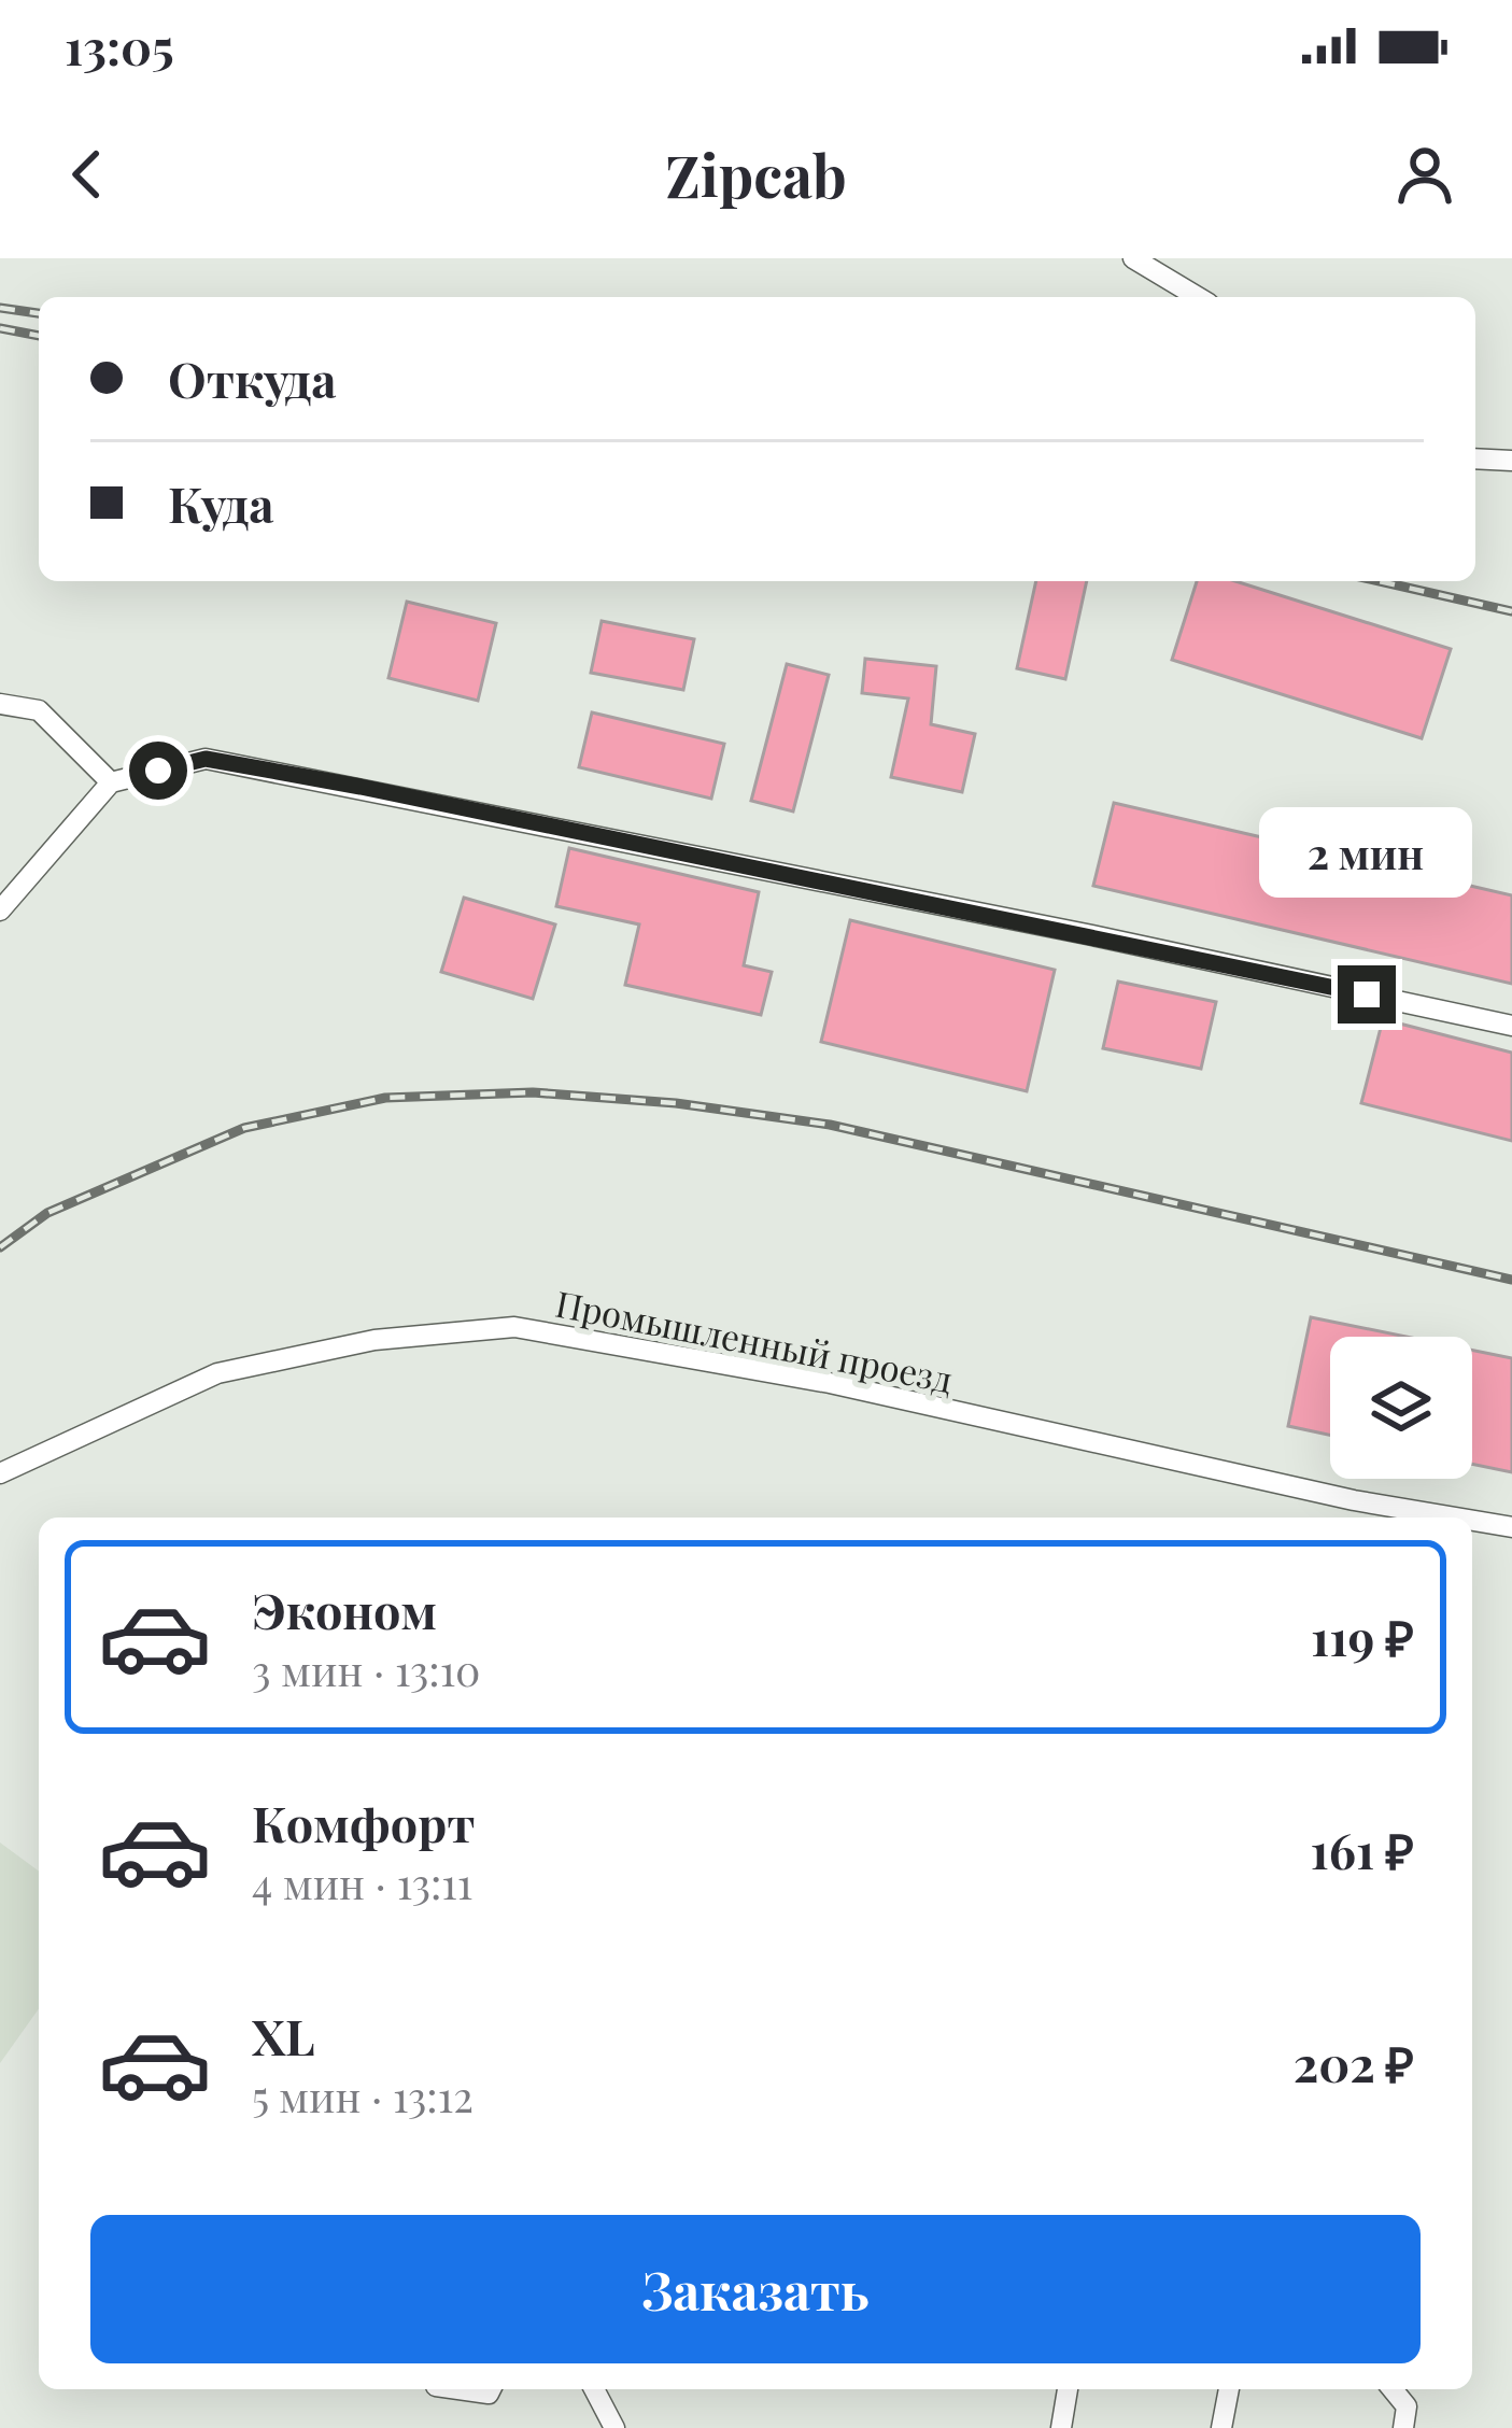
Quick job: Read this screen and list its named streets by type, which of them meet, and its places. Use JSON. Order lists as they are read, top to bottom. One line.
{"streets":{"street":["Промышленный проезд"]},"page":{"status":"13:05","header":"Zipcab","banner":["Откуда","Куда"],"bubble":"2 мин","list":[{"name":"Эконом","note":"3 мин · 13:10","value":"119 ₽"},{"name":"Комфорт","note":"4 мин · 13:11","value":"161 ₽"},{"name":"XL","note":"5 мин · 13:12","value":"202 ₽"}],"buttons":"Заказать"}}
